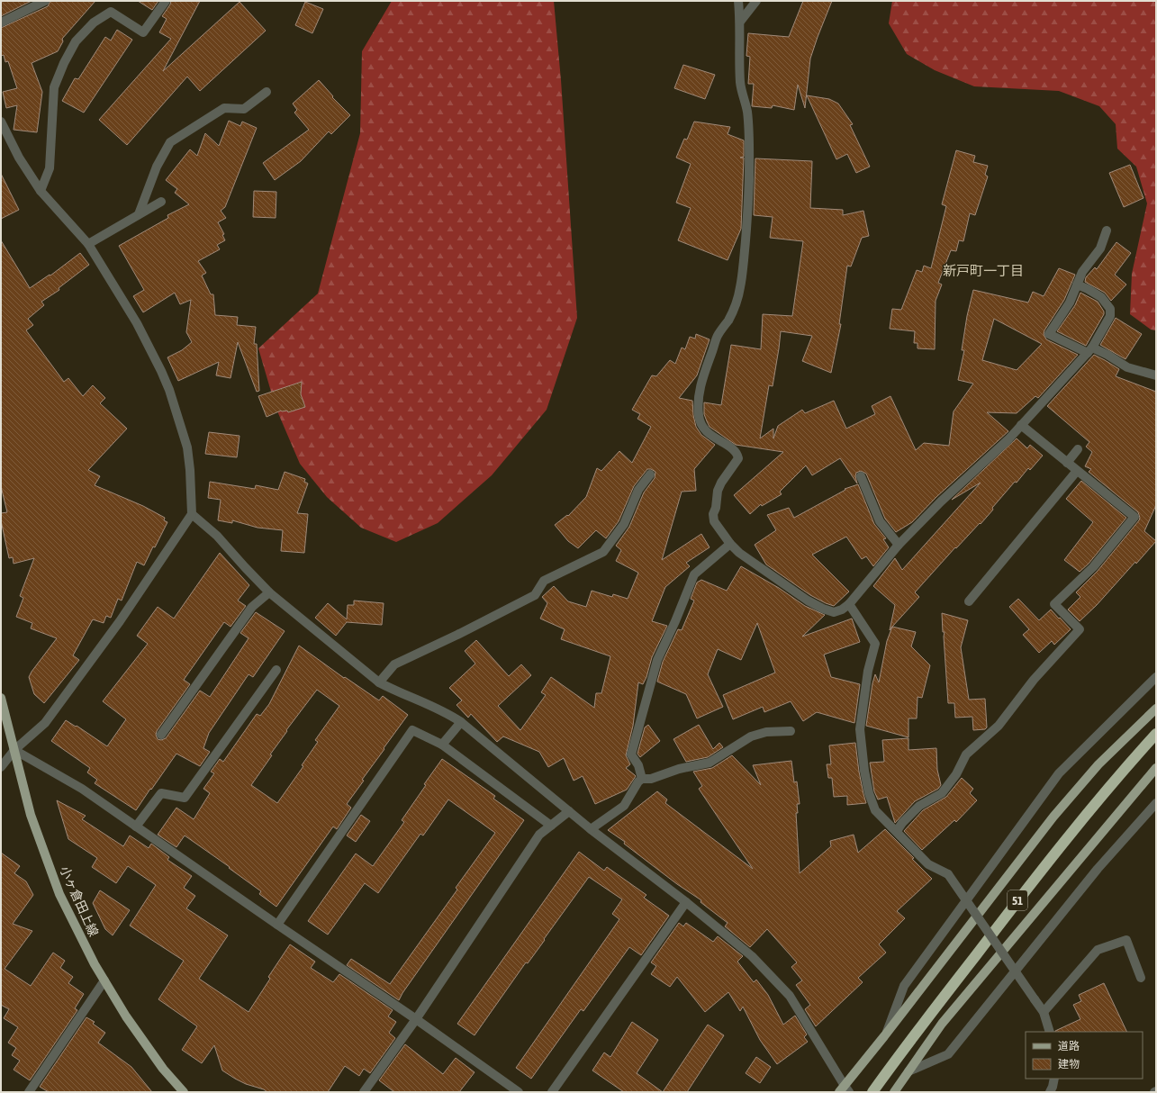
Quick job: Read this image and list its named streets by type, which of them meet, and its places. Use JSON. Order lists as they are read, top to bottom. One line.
{"streets":{"highway":["51"],"main road":["小ヶ倉田上線"]},"districts":["新戸町一丁目"],"legend":["道路","建物"]}
